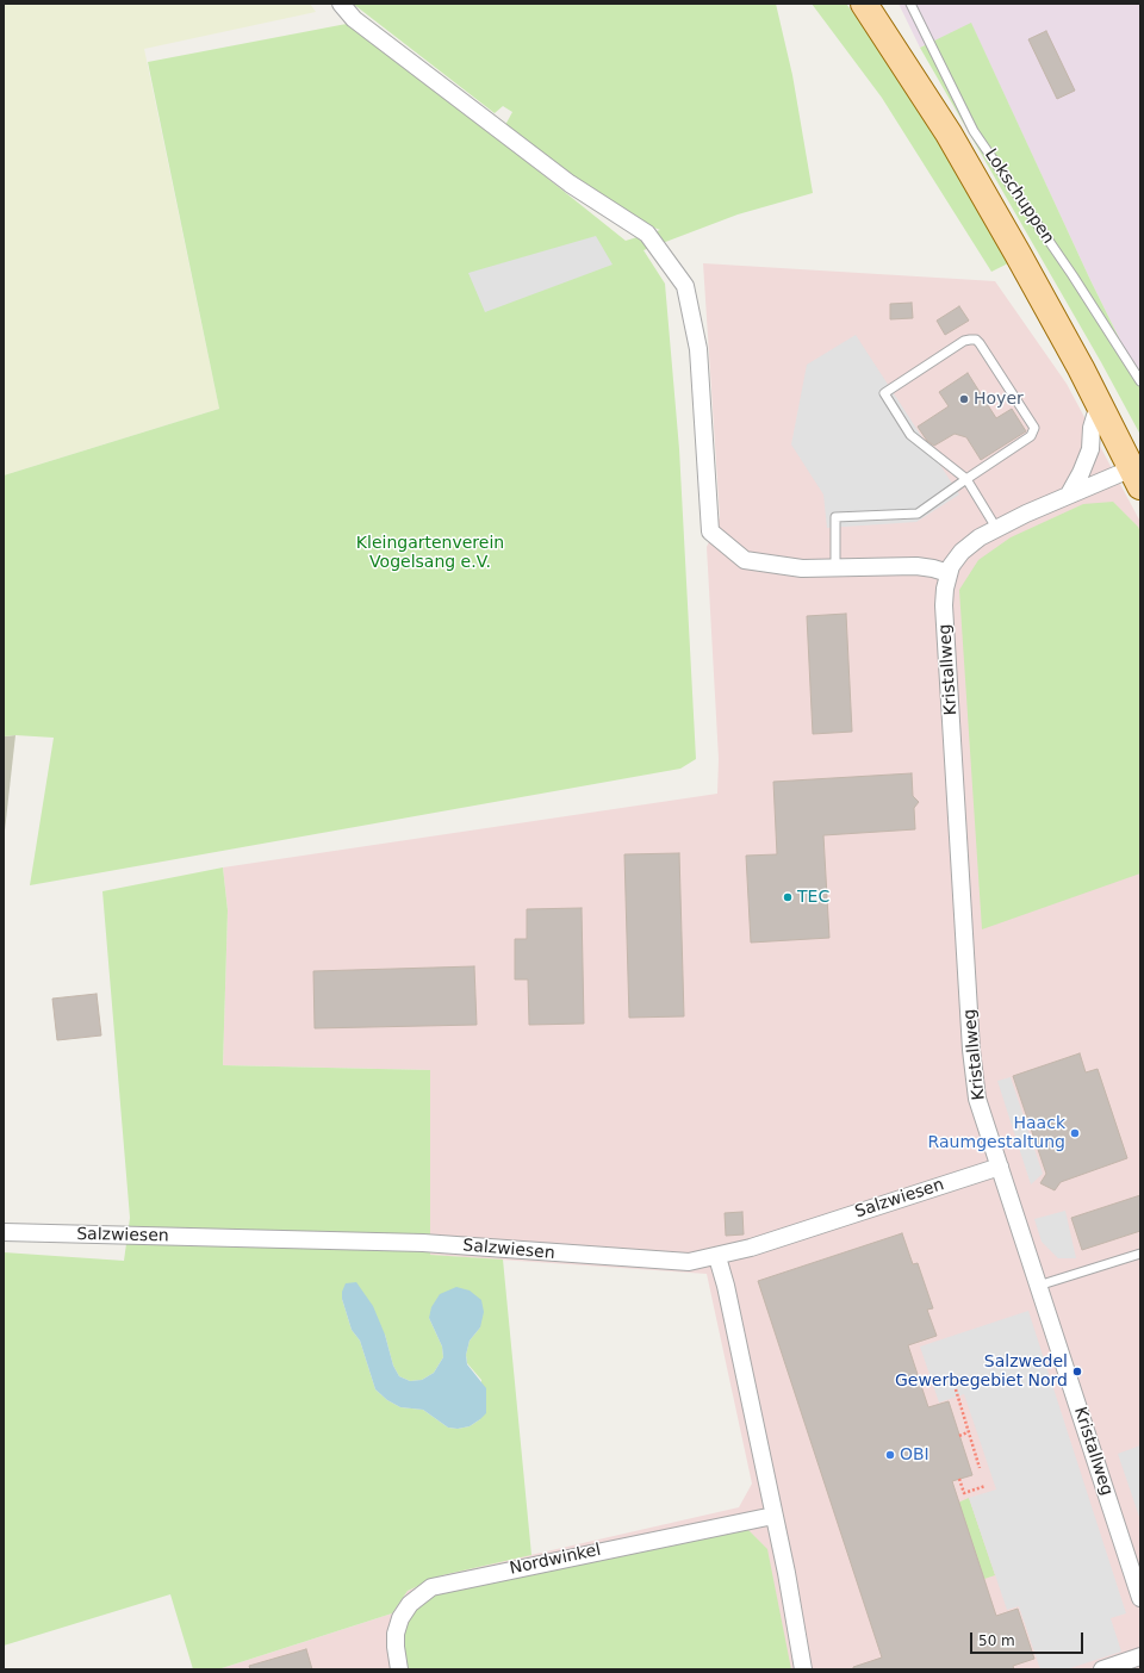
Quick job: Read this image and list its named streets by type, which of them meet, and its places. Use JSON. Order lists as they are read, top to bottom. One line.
{"streets":{"street":["Kristallweg","Salzwiesen","Nordwinkel"],"lane":["Lokschuppen"]},"crossings":[["Kristallweg","Salzwiesen"]],"parks":["Kleingartenverein Vogelsang e.V."],"places":["Hoyer","TEC","Haack Raumgestaltung","Salzwedel Gewerbegebiet Nord","OBI"],"scale_bar":"50 m"}
